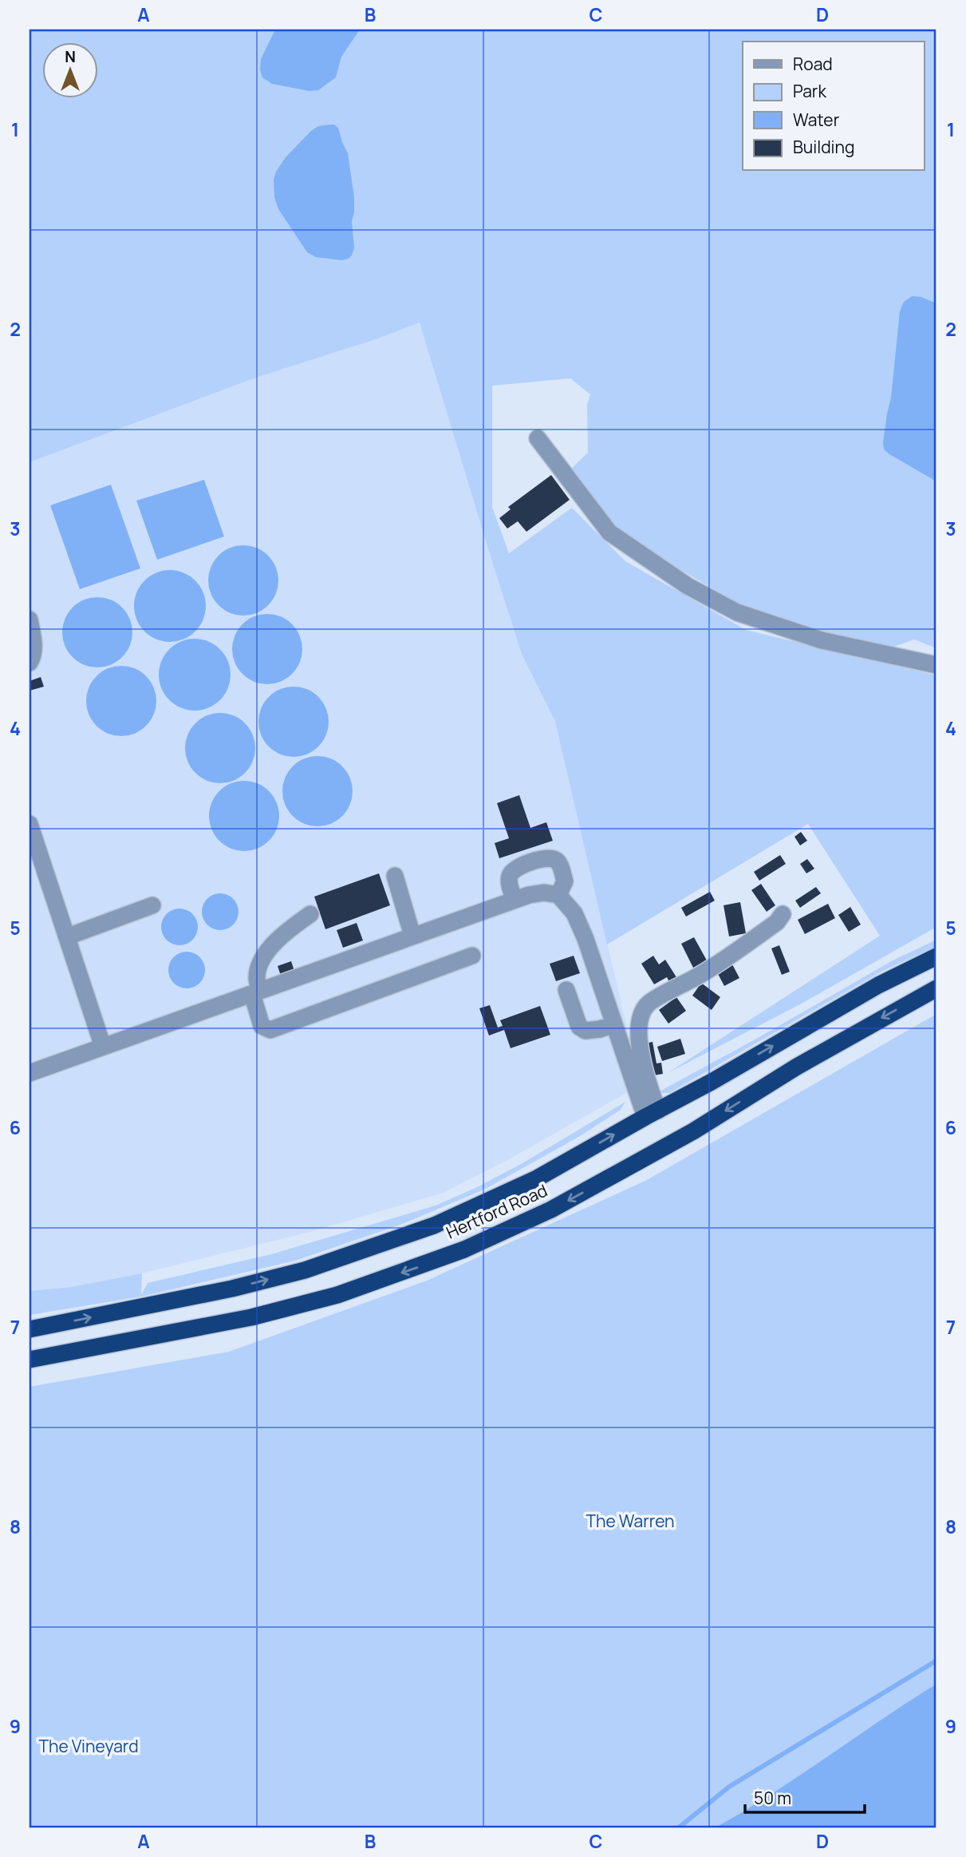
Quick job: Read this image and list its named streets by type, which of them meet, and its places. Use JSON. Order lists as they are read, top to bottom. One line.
{"streets":{"highway":["Hertford Road"]},"parks":["The Warren","The Vineyard"],"legend":["Road","Park","Water","Building"],"scale_bar":"50 m","north":"top","grid":{"columns":["A","B","C","D"],"rows":["1","2","3","4","5","6","7","8","9"]}}
